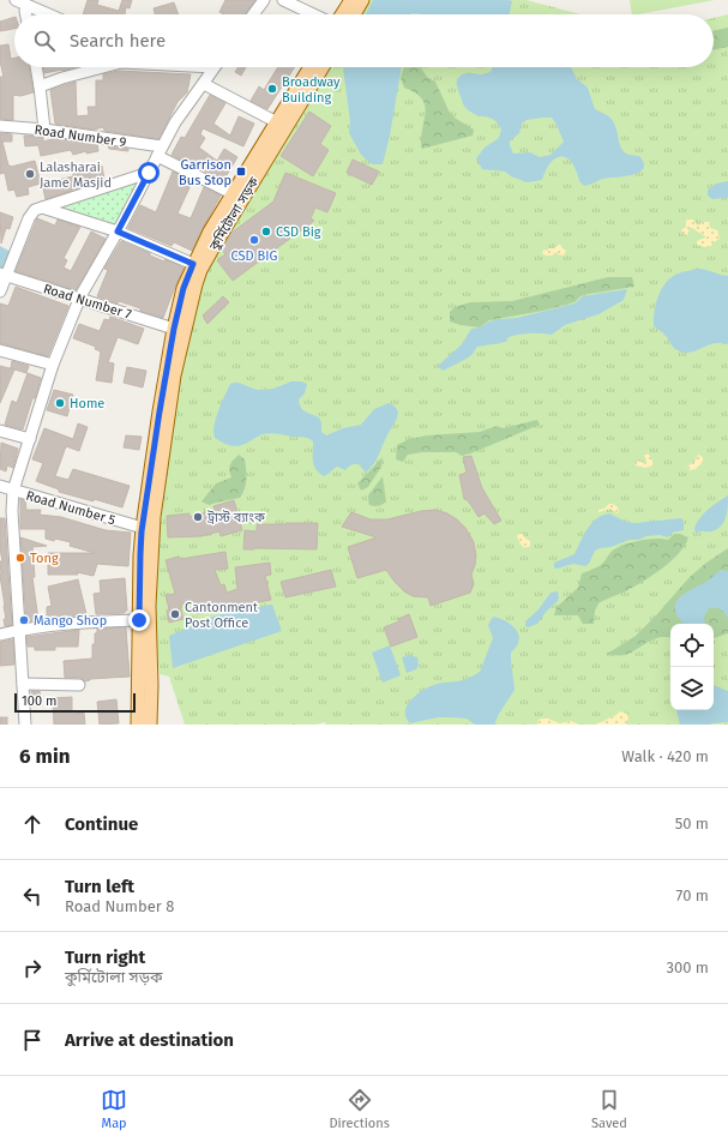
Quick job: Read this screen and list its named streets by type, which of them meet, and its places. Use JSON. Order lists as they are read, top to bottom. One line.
{"streets":{"main road":["কুর্মিটোলা সড়ক"],"street":["Road Number 9","Road Number 7","Road Number 5"]},"crossings":[["Road Number 9","কুর্মিটোলা সড়ক"],["কুর্মিটোলা সড়ক","Road Number 7"],["কুর্মিটোলা সড়ক","Road Number 5"]],"places":{"other":["Broadway Building","Lalasharai Jame Masjid","CSD Big","CSD BIG","Home","ট্রাস্ট ব্যাংক","Tong","Cantonment Post Office","Mango Shop"],"transit":["Garrison Bus Stop"]},"scale_bar":"100 m","page":{"search":"Search here","scale":"100 m","heading":["6 min","Walk · 420 m"],"list":[["Continue","50 m"],["Turn left","Road Number 8","70 m"],["Turn right","কুর্মিটোলা সড়ক","300 m"],"Arrive at destination"],"nav":["Map","Directions","Saved"]}}
